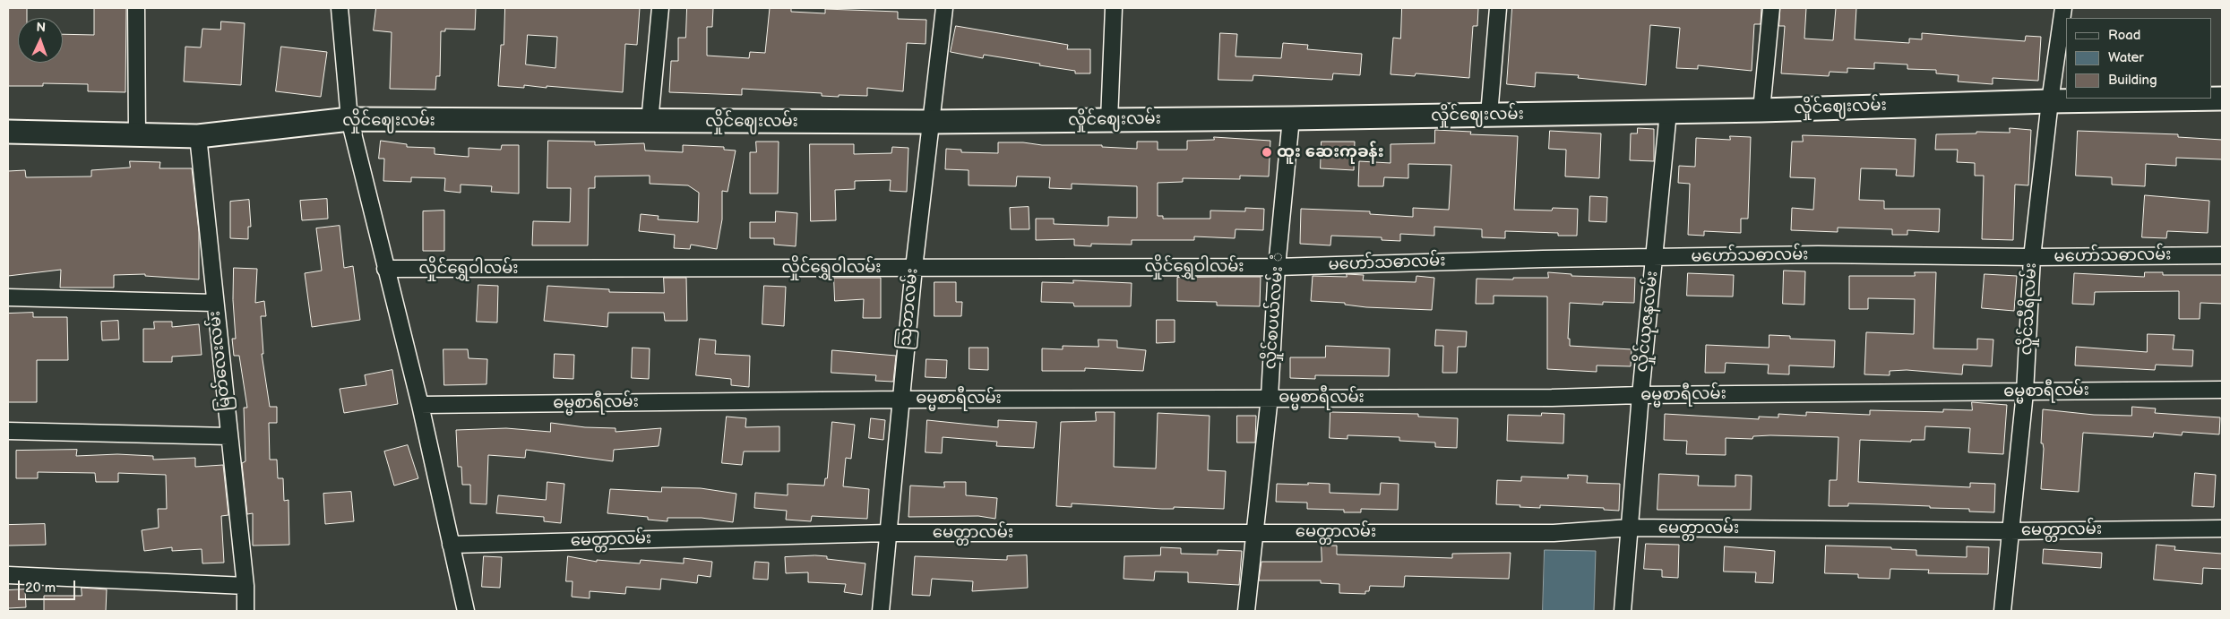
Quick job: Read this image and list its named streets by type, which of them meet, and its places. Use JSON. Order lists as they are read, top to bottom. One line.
{"streets":{"street":["လှိုင်ဈေးလမ်း","မဟော်သဓာလမ်း","လှိုင်ရွှေဝါလမ်း","သြဘာလမ်း","လှိုင်သီရိလမ်း","လှိုင်စပယ်လမ်း ံ","လှိုင်ယုဇနလမ်း","မြတ်လေးလမ်း","ဓမ္မစာရီလမ်း","မေတ္တာလမ်း"]},"crossings":[["လှိုင်ဈေးလမ်း","သြဘာလမ်း"],["လှိုင်ဈေးလမ်း","လှိုင်သီရိလမ်း"],["လှိုင်ဈေးလမ်း","လှိုင်စပယ်လမ်း ံ"],["လှိုင်ဈေးလမ်း","လှိုင်ယုဇနလမ်း"],["လှိုင်ဈေးလမ်း","မြတ်လေးလမ်း"],["မဟော်သဓာလမ်း","လှိုင်ရွှေဝါလမ်း"],["မဟော်သဓာလမ်း","လှိုင်သီရိလမ်း"],["မဟော်သဓာလမ်း","လှိုင်စပယ်လမ်း ံ"],["မဟော်သဓာလမ်း","လှိုင်ယုဇနလမ်း"],["လှိုင်ရွှေဝါလမ်း","သြဘာလမ်း"],["လှိုင်ရွှေဝါလမ်း","လှိုင်စပယ်လမ်း ံ"],["သြဘာလမ်း","ဓမ္မစာရီလမ်း"],["သြဘာလမ်း","မေတ္တာလမ်း"],["လှိုင်သီရိလမ်း","ဓမ္မစာရီလမ်း"],["လှိုင်သီရိလမ်း","မေတ္တာလမ်း"],["လှိုင်စပယ်လမ်း ံ","ဓမ္မစာရီလမ်း"],["လှိုင်စပယ်လမ်း ံ","မေတ္တာလမ်း"],["လှိုင်ယုဇနလမ်း","ဓမ္မစာရီလမ်း"],["လှိုင်ယုဇနလမ်း","မေတ္တာလမ်း"]],"places":["ထူး ဆေးကုခန်း"],"legend":["Road","Water","Building"],"scale_bar":"20 m","north":"top"}
